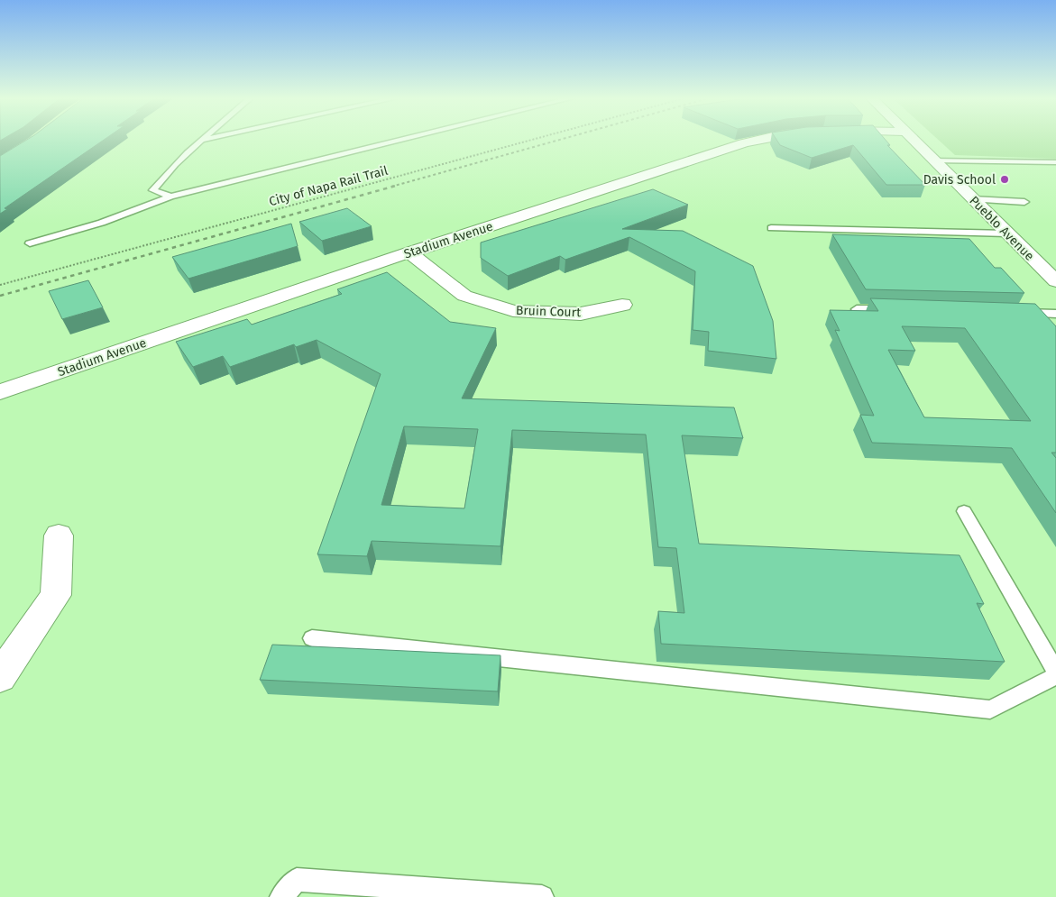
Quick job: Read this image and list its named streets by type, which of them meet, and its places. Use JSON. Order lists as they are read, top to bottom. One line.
{"streets":{"street":["Pueblo Avenue","Stadium Avenue","Bruin Court"],"path":["City of Napa Rail Trail"]},"crossings":[["Stadium Avenue","Bruin Court"]],"places":["Davis School"]}
